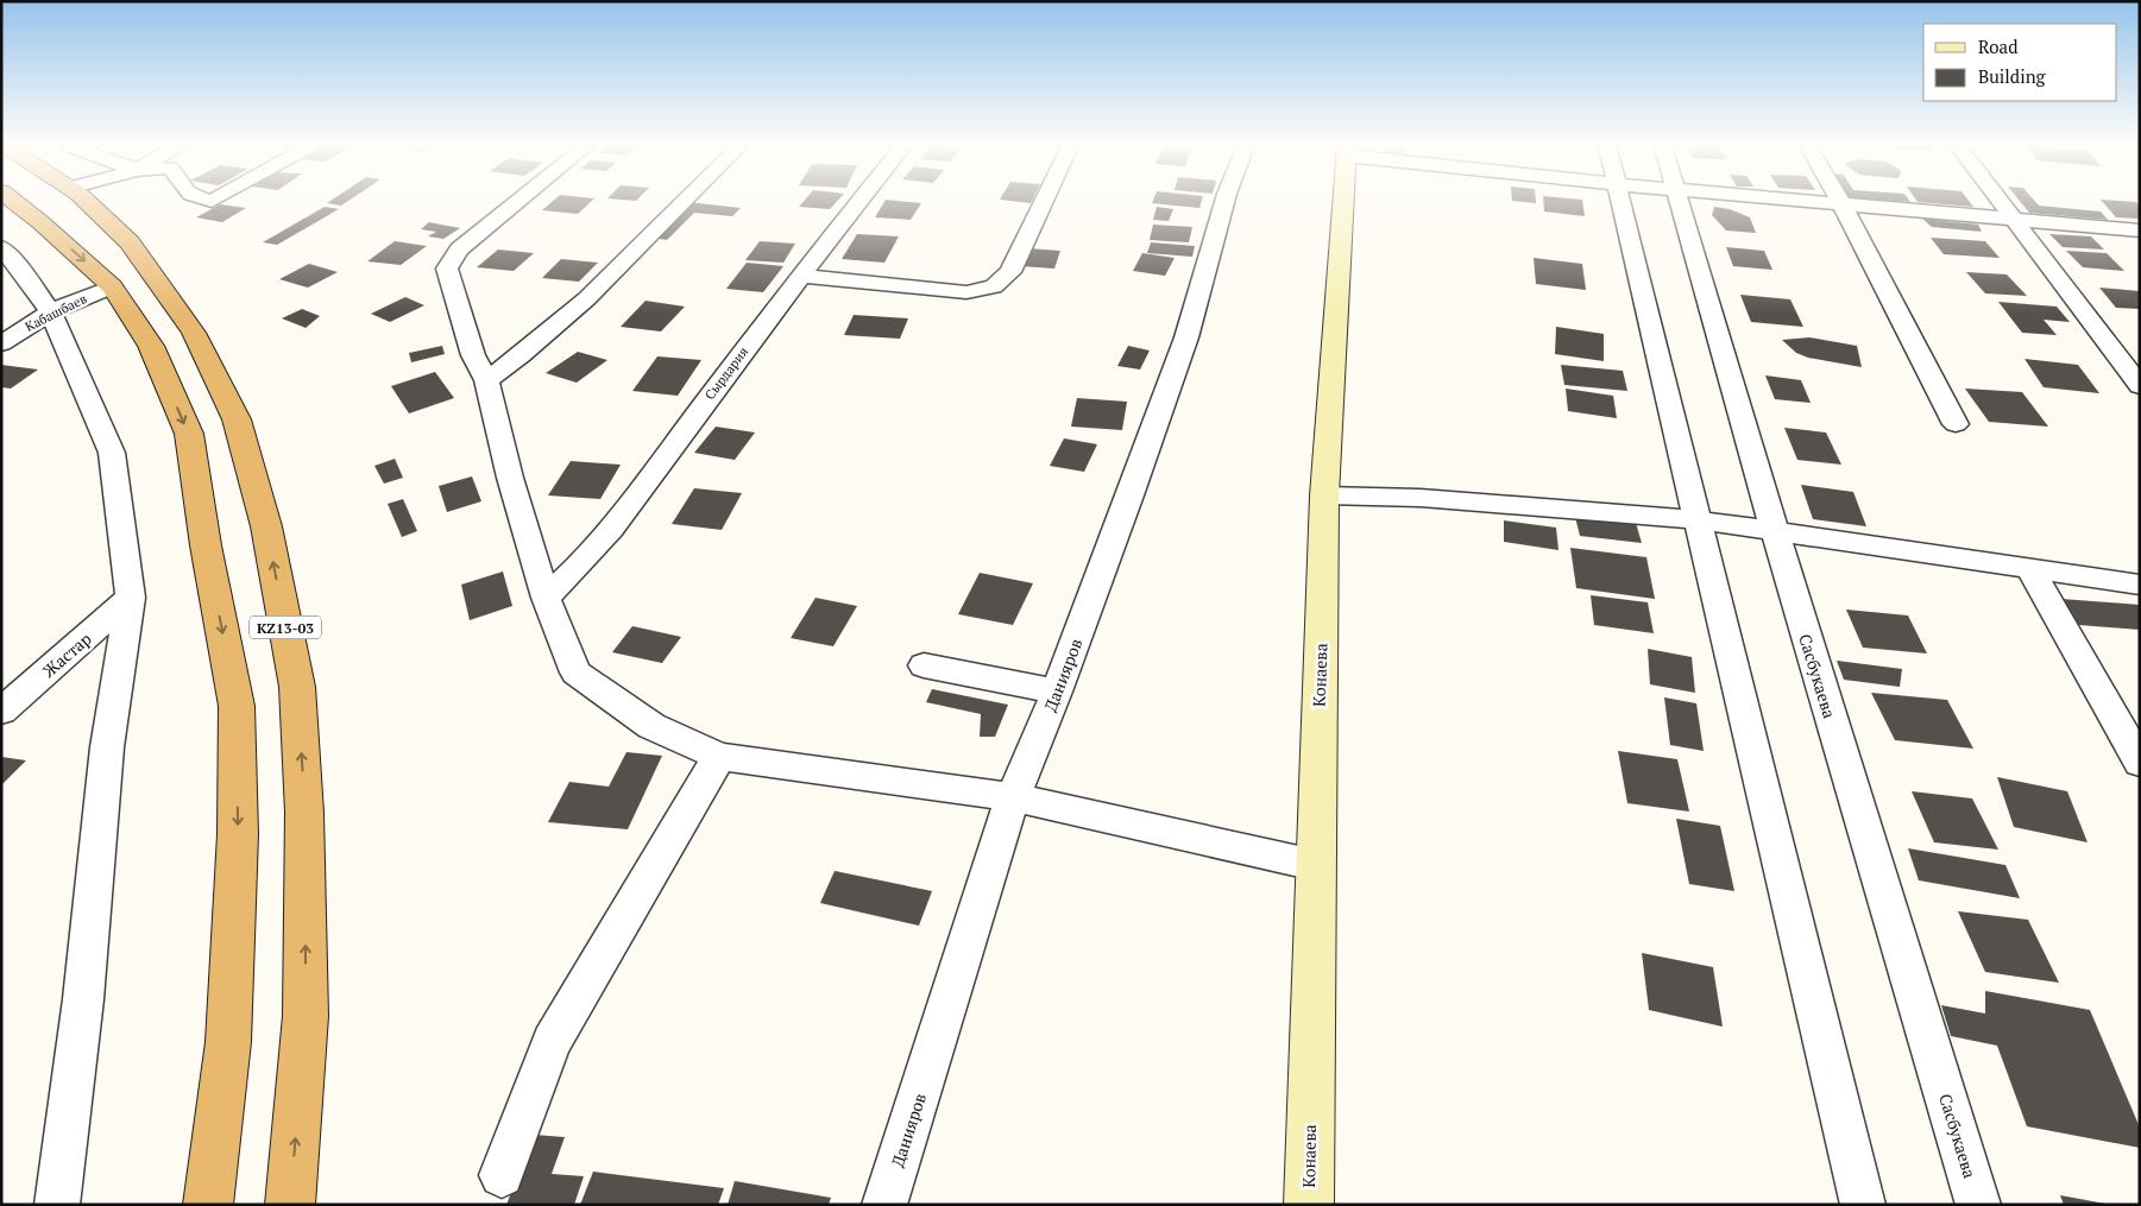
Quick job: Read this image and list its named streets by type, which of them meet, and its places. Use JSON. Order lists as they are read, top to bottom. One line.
{"streets":{"highway":["KZ13-03"],"main road":["Конаева"],"street":["Кабашбаев","Сырдария","Жастар","Данияров","Сасбукаева"]},"legend":["Road","Building"]}
